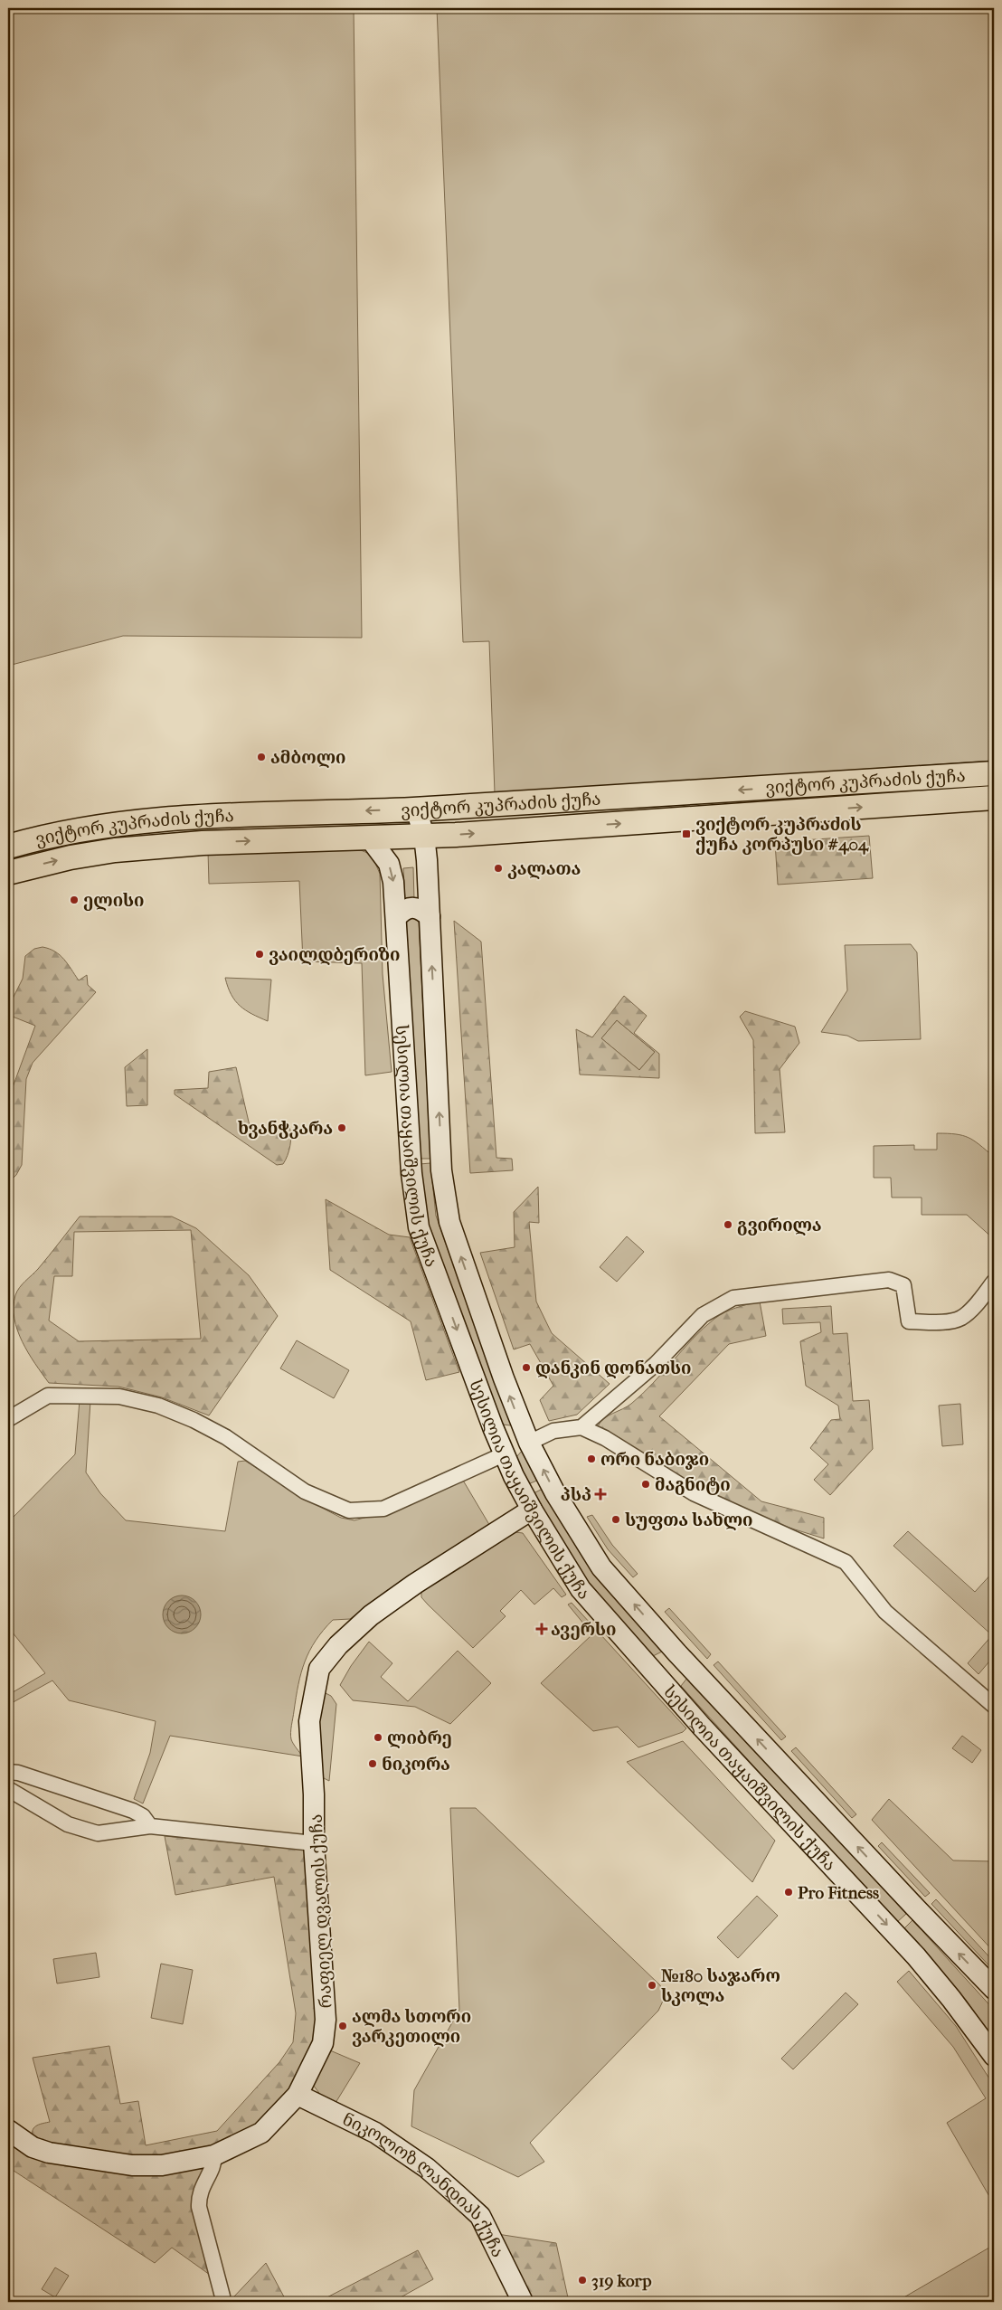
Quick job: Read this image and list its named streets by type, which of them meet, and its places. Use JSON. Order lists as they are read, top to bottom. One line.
{"streets":{"main road":["ვიქტორ კუპრაძის ქუჩა","სესილია თაყაიშვილის ქუჩა","რაფიელ დვალის ქუჩა","ნიკოლოზ ლანდიას ქუჩა"]},"crossings":[["ვიქტორ კუპრაძის ქუჩა","სესილია თაყაიშვილის ქუჩა"],["სესილია თაყაიშვილის ქუჩა","რაფიელ დვალის ქუჩა"],["რაფიელ დვალის ქუჩა","ნიკოლოზ ლანდიას ქუჩა"]],"places":{"other":["ამბოლი","კალათა","ელისი","ვაილდბერიზი","ხვანჭკარა","გვირილა","დანკინ დონათსი","ორი ნაბიჯი","მაგნიტი","სუფთა სახლი","ლიბრე","ნიკორა","Pro Fitness","№180 საჯარო სკოლა","ალმა სთორი ვარკეთილი","319 korp"],"transit":["ვიქტორ კუპრაძის ქუჩა კორპუსი #404"],"health":["პსპ","ავერსი"]}}
